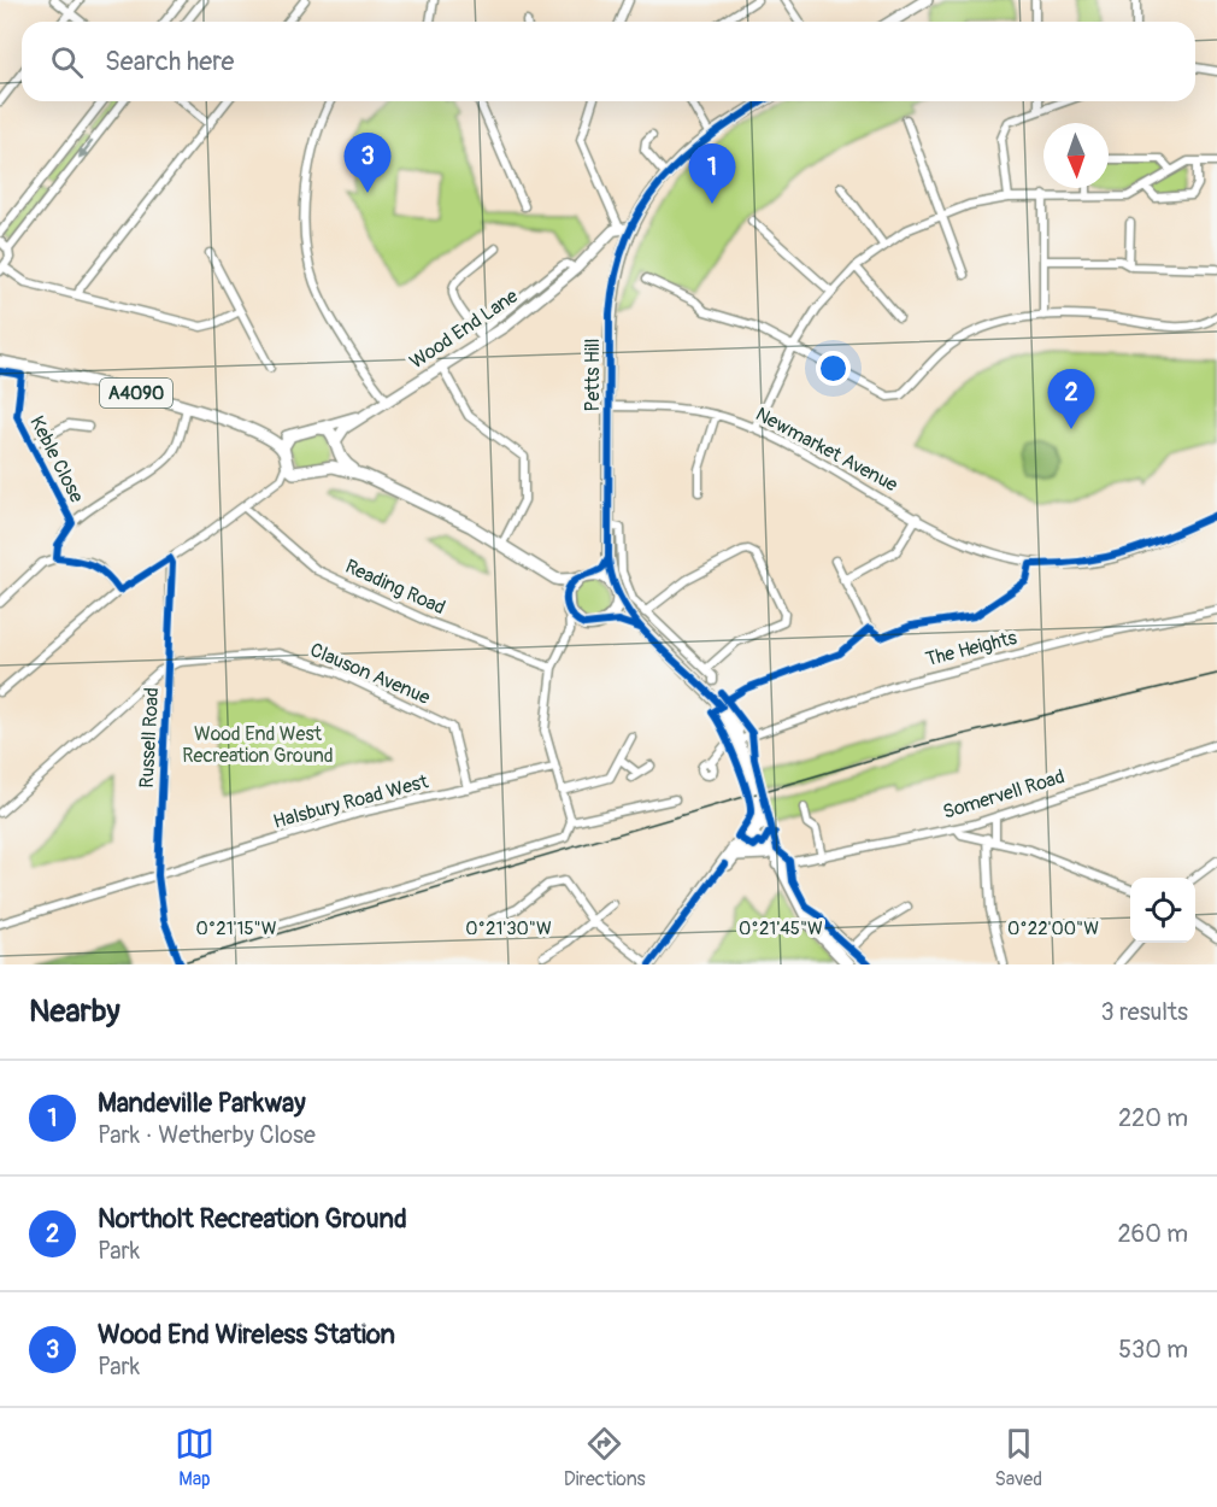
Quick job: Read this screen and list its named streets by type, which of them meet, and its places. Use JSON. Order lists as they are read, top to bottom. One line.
{"streets":{"main road":["Wood End Lane","Petts Hill","A4090"],"street":["Newmarket Avenue","Keble Close","Reading Road","The Heights","Clauson Avenue","Russell Road","Somervell Road","Halsbury Road West"]},"crossings":[["Wood End Lane","Petts Hill"],["Wood End Lane","A4090"],["Petts Hill","Newmarket Avenue"],["Petts Hill","The Heights"],["A4090","Keble Close"],["Clauson Avenue","Russell Road"],["Clauson Avenue","Halsbury Road West"],["Russell Road","Halsbury Road West"]],"parks":["Wood End West Recreation Ground"],"north":"bottom","page":{"search":"Search here","pins":["3","1","2"],"heading":["Nearby","3 results"],"list":[{"mark":"1","name":"Mandeville Parkway","note":"Park · Wetherby Close","value":"220 m"},{"mark":"2","name":"Northolt Recreation Ground","note":"Park","value":"260 m"},{"mark":"3","name":"Wood End Wireless Station","note":"Park","value":"530 m"}],"nav":["Map","Directions","Saved"]},"coordinates":["0°21'15\"W","0°21'30\"W","0°21'45\"W","0°22'00\"W"]}
